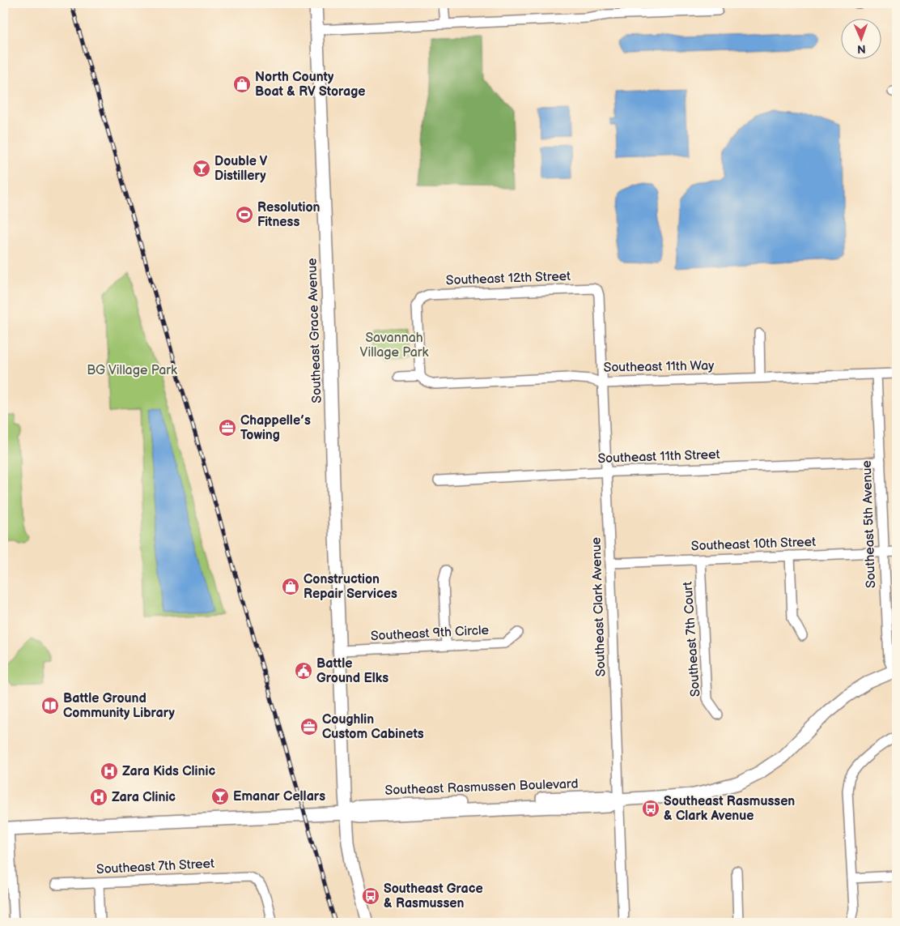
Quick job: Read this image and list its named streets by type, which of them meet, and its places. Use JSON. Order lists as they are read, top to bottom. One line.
{"streets":{"street":["Southeast 12th Street","Southeast Grace Avenue","Southeast 11th Way","Southeast 11th Street","Southeast 5th Avenue","Southeast 10th Street","Southeast Clark Avenue","Southeast 9th Circle","Southeast 7th Court","Southeast Rasmussen Boulevard","Southeast 7th Street"]},"crossings":[["Southeast 12th Street","Southeast 11th Way"],["Southeast 12th Street","Southeast Clark Avenue"],["Southeast Grace Avenue","Southeast 9th Circle"],["Southeast Grace Avenue","Southeast Rasmussen Boulevard"],["Southeast 11th Way","Southeast 5th Avenue"],["Southeast 11th Way","Southeast Clark Avenue"],["Southeast 11th Street","Southeast 5th Avenue"],["Southeast 11th Street","Southeast Clark Avenue"],["Southeast 5th Avenue","Southeast 10th Street"],["Southeast 5th Avenue","Southeast Rasmussen Boulevard"],["Southeast 10th Street","Southeast Clark Avenue"],["Southeast 10th Street","Southeast 7th Court"],["Southeast Clark Avenue","Southeast Rasmussen Boulevard"]],"parks":["Savannah Village Park","BG Village Park"],"places":{"shop":["North County Boat & RV Storage","Construction Repair Services"],"bar":["Double V Distillery","Emanar Cellars"],"sports":["Resolution Fitness"],"office":["Chappelle’s Towing","Coughlin Custom Cabinets"],"public building":["Battle Ground Elks"],"library":["Battle Ground Community Library"],"hospital":["Zara Kids Clinic","Zara Clinic"],"bus stop":["Southeast Rasmussen & Clark Avenue","Southeast Grace & Rasmussen"]},"north":"bottom"}
